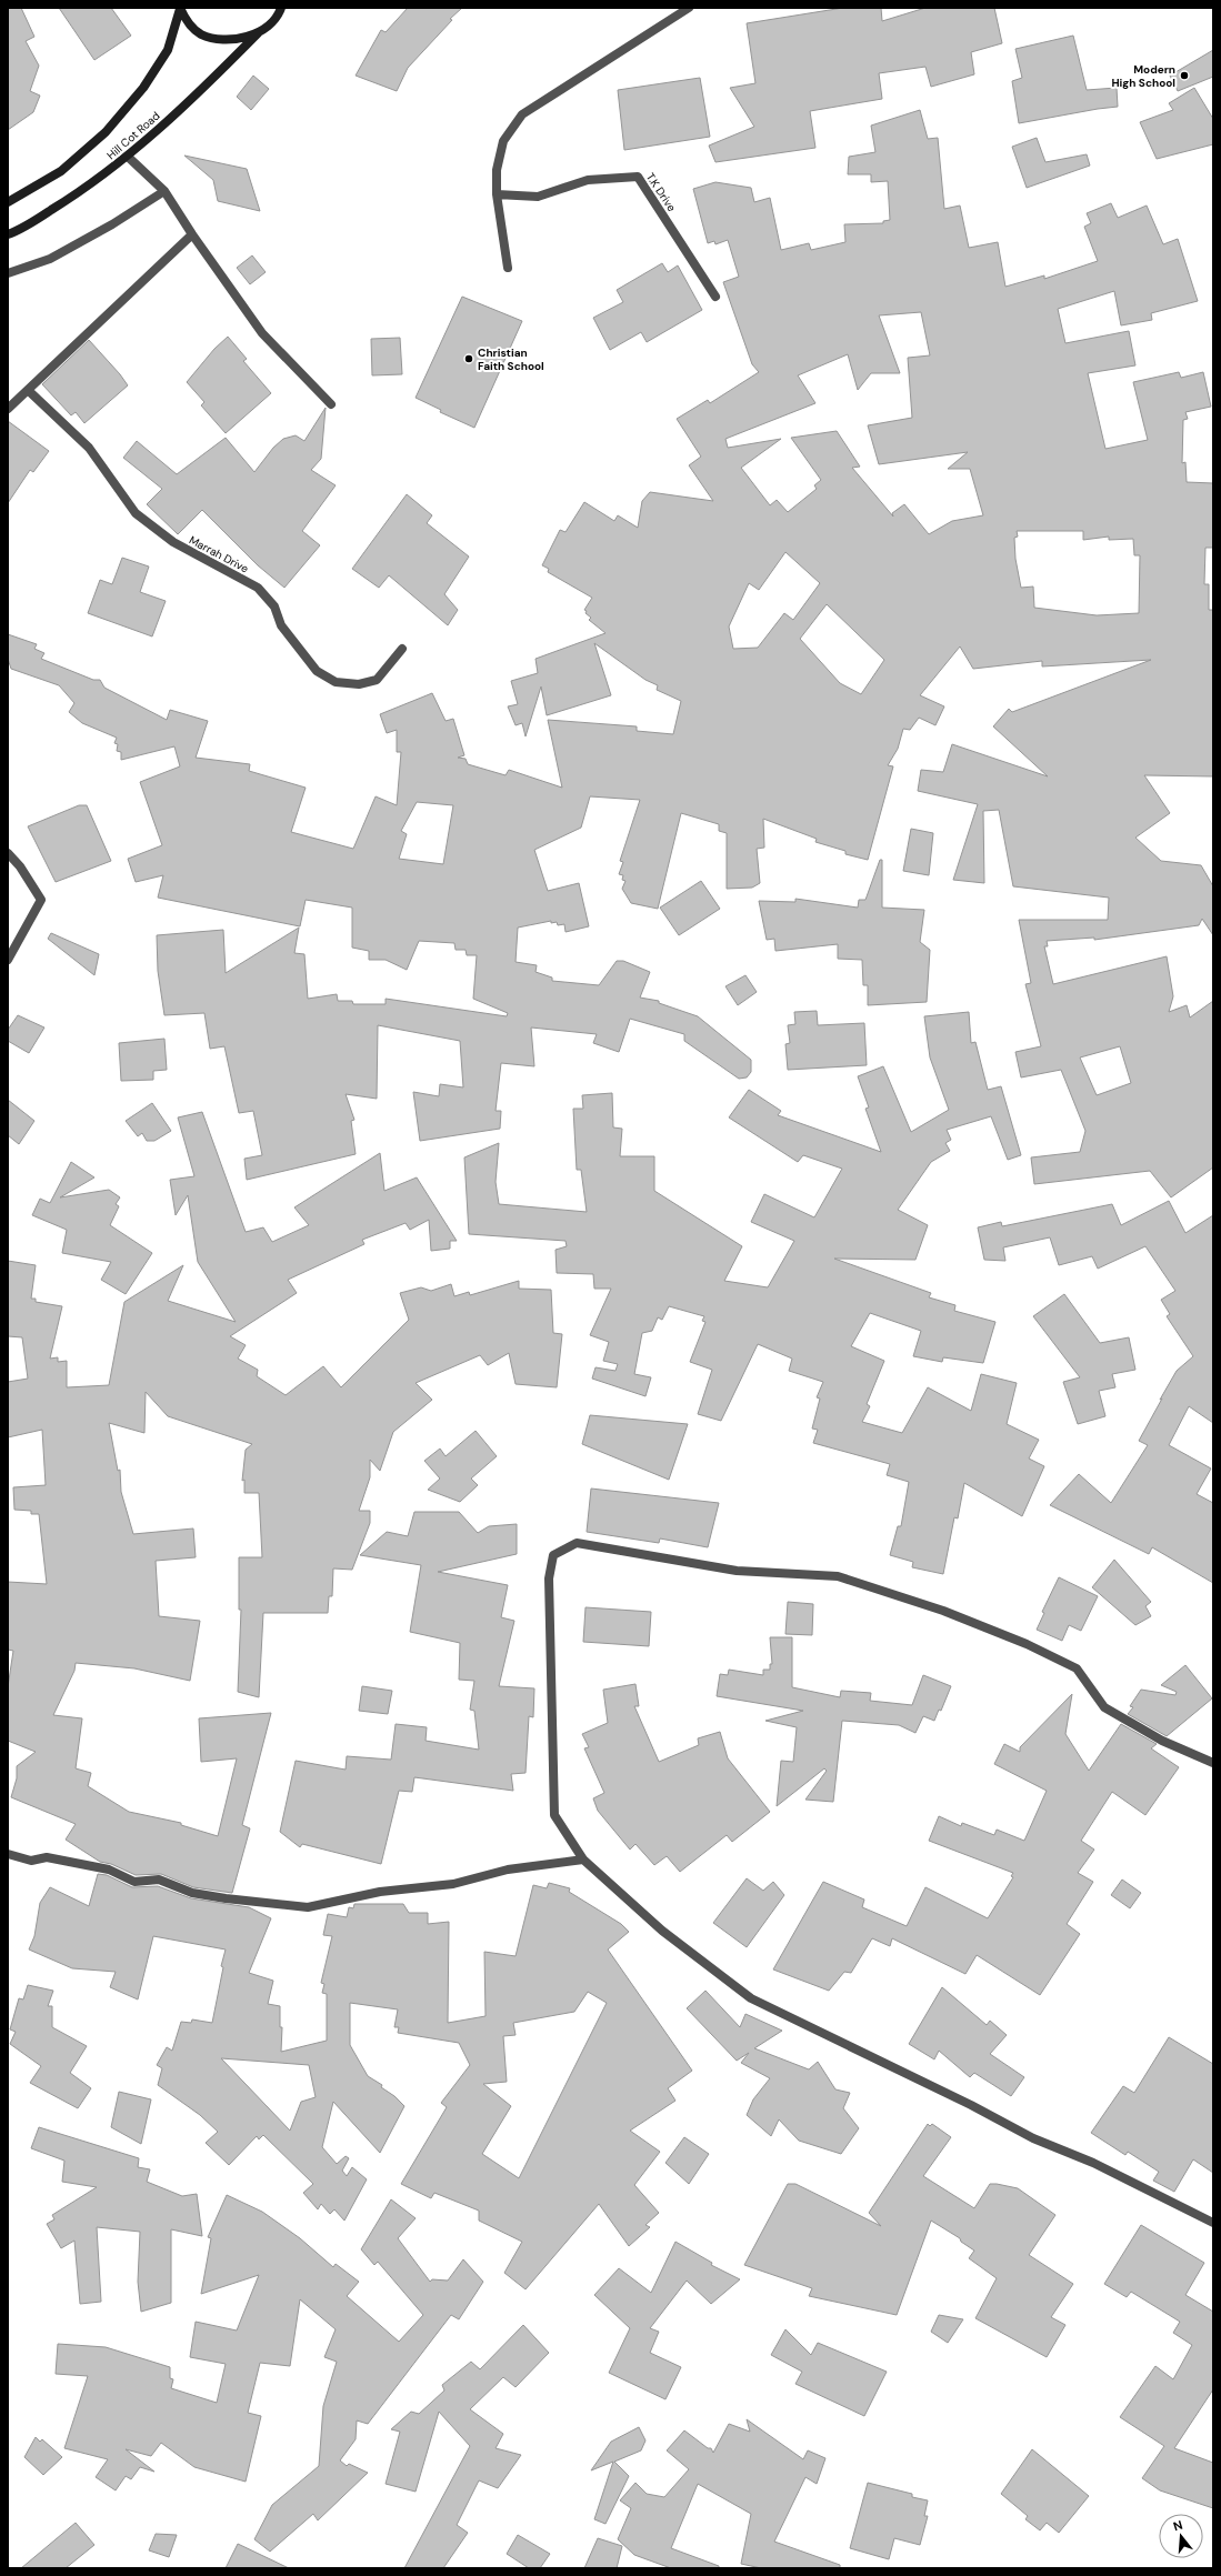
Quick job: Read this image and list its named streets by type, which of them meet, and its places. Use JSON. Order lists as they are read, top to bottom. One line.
{"streets":{"main road":["Hill Cot Road"],"street":["T.K Drive","Marrah Drive"]},"places":["Modern High School","Christian Faith School"],"north":"top"}
